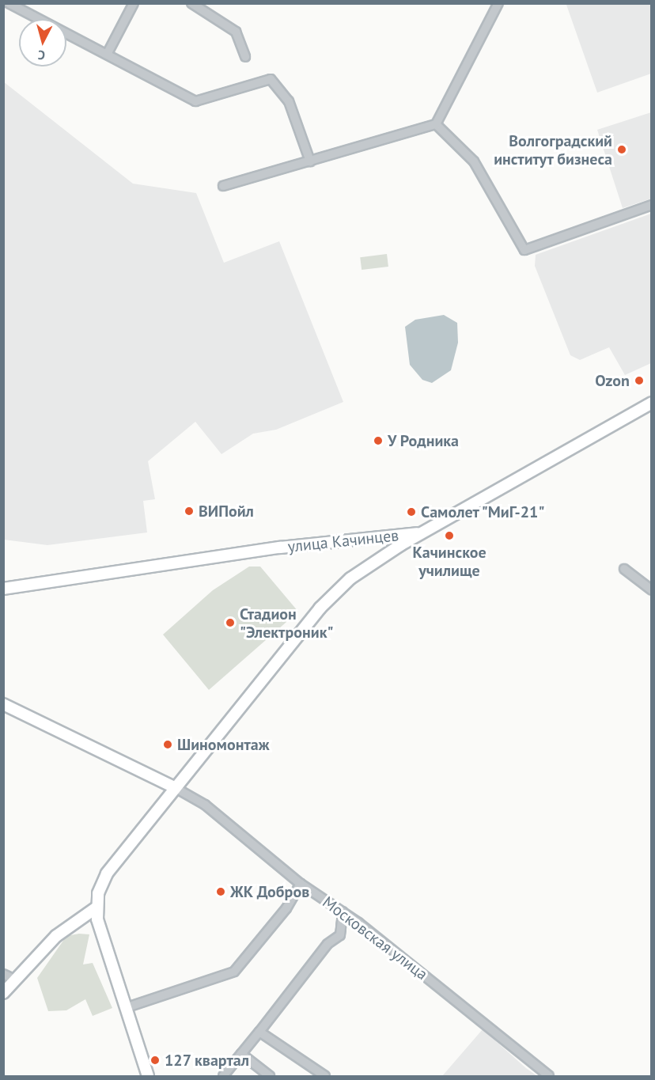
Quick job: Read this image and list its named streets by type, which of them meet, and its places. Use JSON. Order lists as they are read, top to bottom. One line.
{"streets":{"main road":["улица Качинцев"],"street":["Московская улица"]},"places":["Волгоградский институт бизнеса","Ozon","У Родника","ВИПойл","Самолет \"МиГ-21\"","Качинское училище","Стадион \"Электроник\"","Шиномонтаж","ЖК Добров","127 квартал"],"north":"bottom"}
